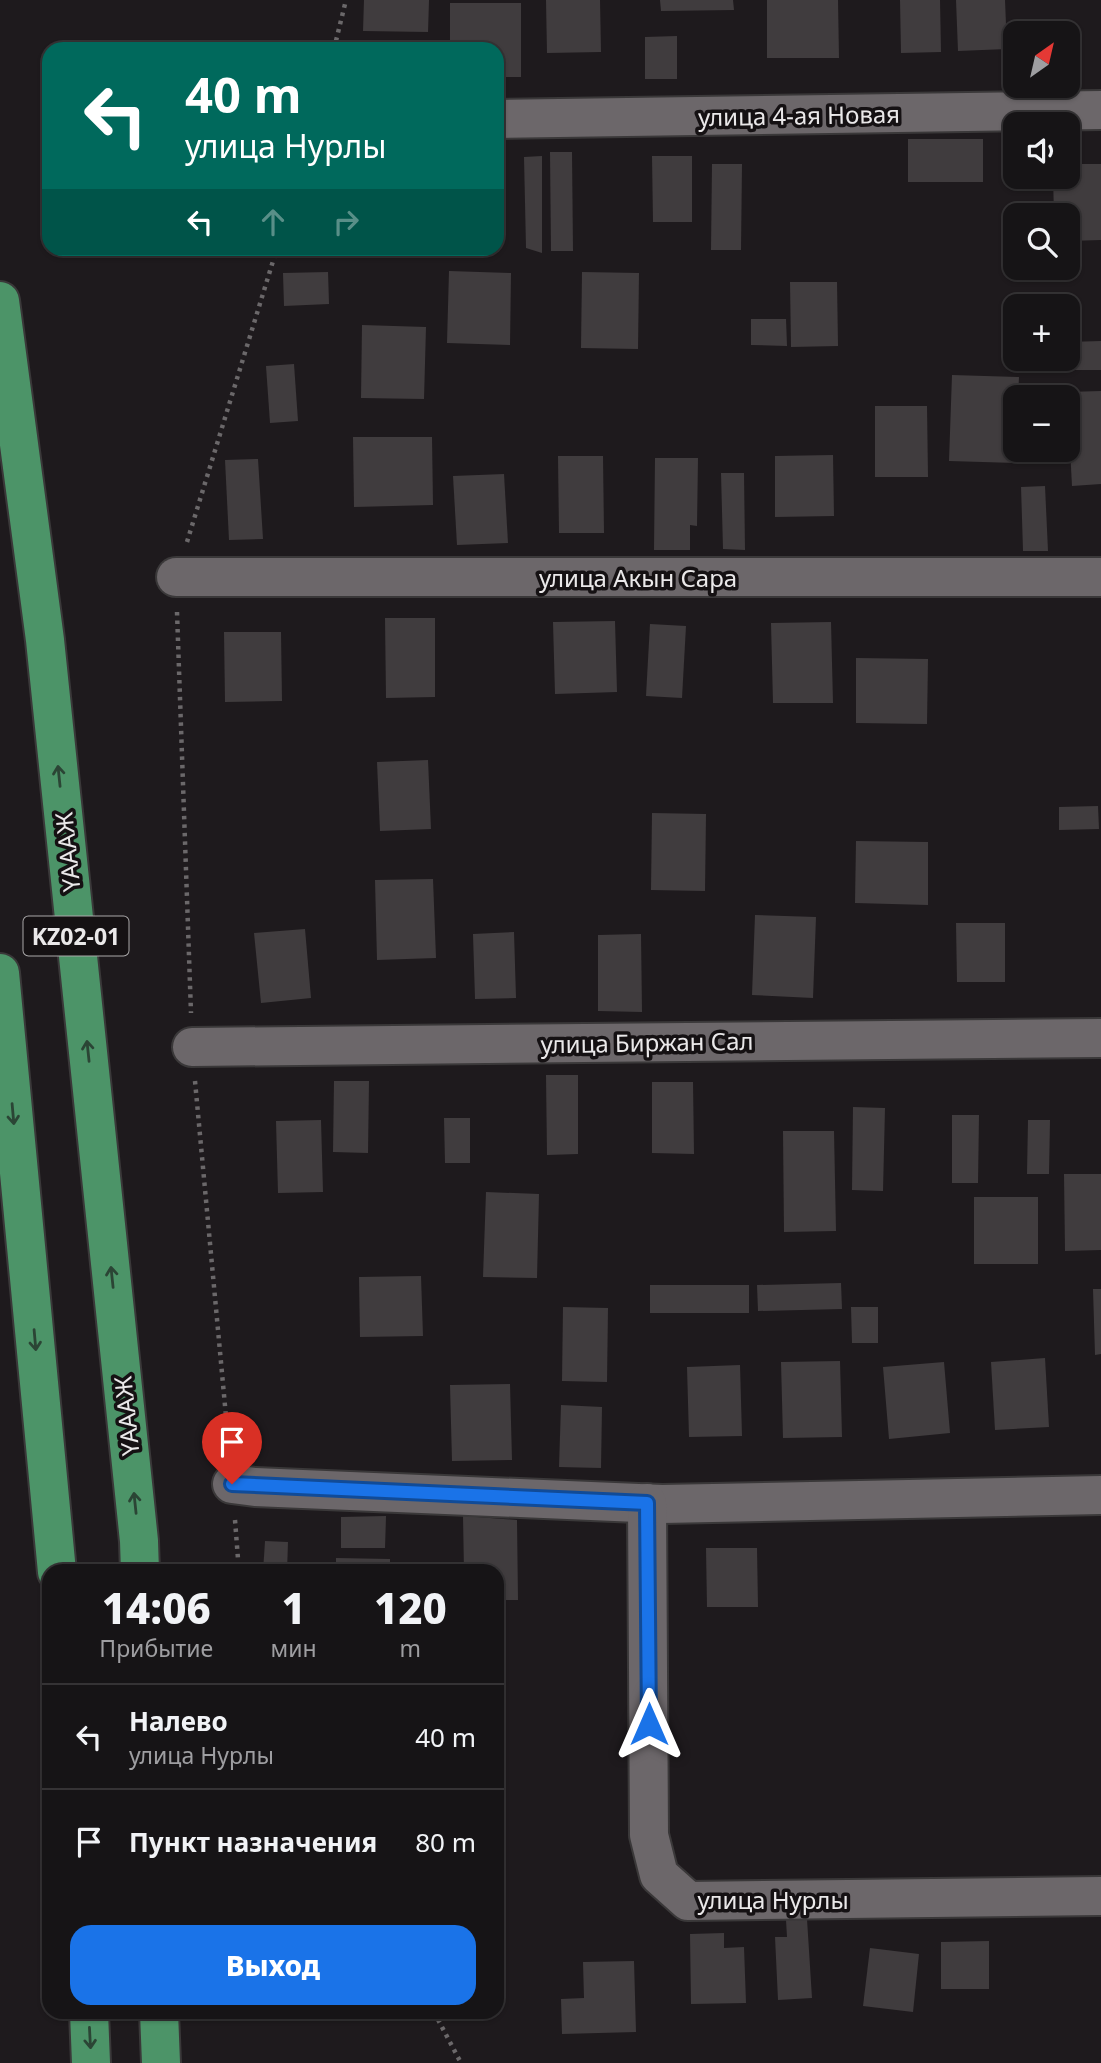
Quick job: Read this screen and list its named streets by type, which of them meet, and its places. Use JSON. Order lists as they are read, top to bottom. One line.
{"streets":{"highway":["ҮАААЖ","KZ02-01"],"street":["улица 4-ая Новая","улица Акын Сара","улица Биржан Сал","улица Нурлы"]},"north":"top right","page":{"map_buttons":["+","−"],"turn":["40 m","улица Нурлы"],"eta":["14:06","Прибытие","1","мин","120","m"],"list":[{"name":"Налево","note":"улица Нурлы","value":"40 m"},{"name":"Пункт назначения","value":"80 m"}],"buttons":"Выход"}}
